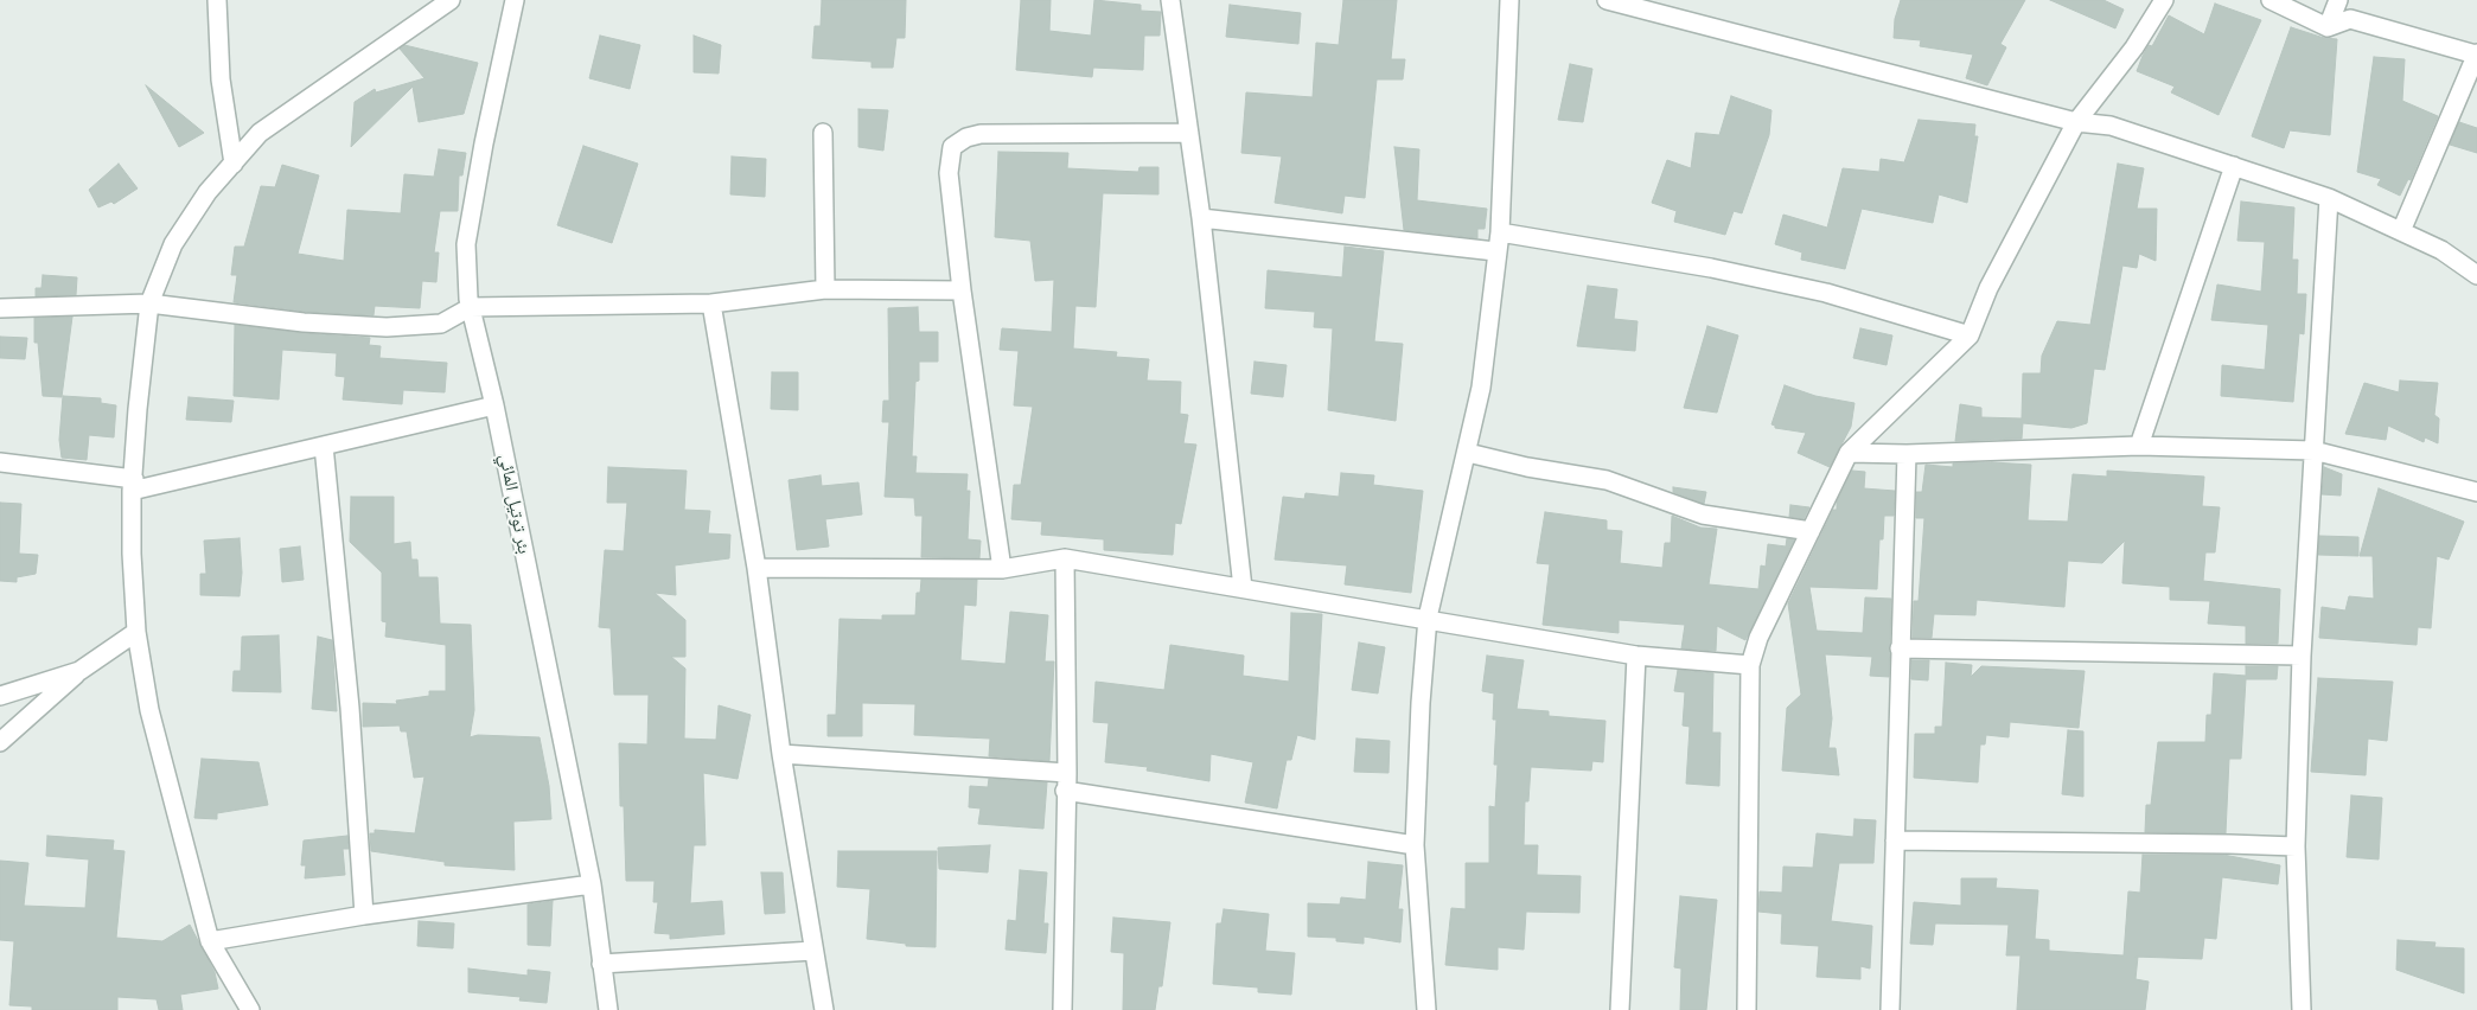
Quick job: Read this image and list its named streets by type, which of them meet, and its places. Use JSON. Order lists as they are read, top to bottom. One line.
{"streets":{"street":["بئر توتيل المائي"]}}
